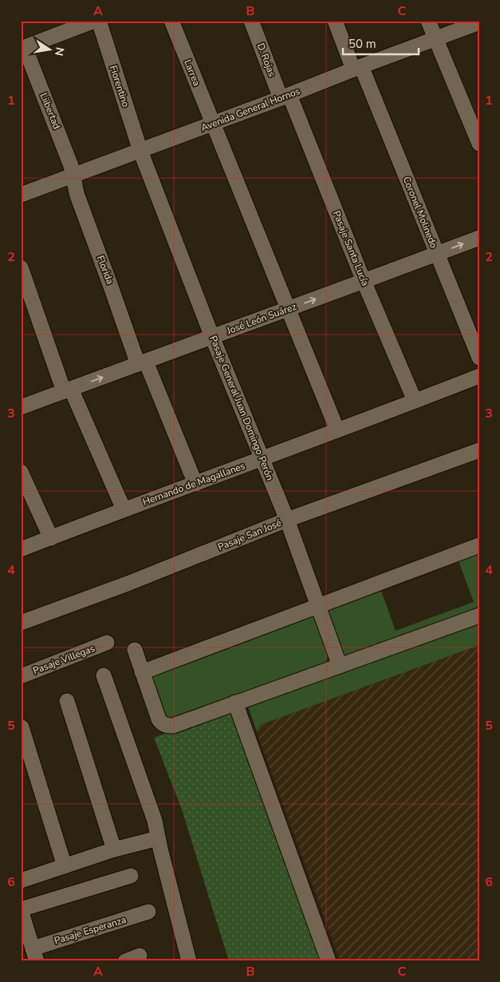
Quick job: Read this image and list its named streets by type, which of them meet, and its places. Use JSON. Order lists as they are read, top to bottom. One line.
{"streets":{"street":["D. Rojas","Larrea","Fiorentino","Avenida General Hornos","Liibertad","Coronel Molinedo","Pasaje Santa Lucía","Florida","José León Suárez","Pasaje General Juan Domingo Perón","Hernando de Magallanes","Pasaje San José","Pasaje Villegas","Pasaje Esperanza"]},"crossings":[["D. Rojas","Avenida General Hornos"],["D. Rojas","Pasaje Santa Lucía"],["Larrea","Avenida General Hornos"],["Larrea","José León Suárez"],["Larrea","Hernando de Magallanes"],["Fiorentino","Avenida General Hornos"],["Fiorentino","Pasaje General Juan Domingo Perón"],["Avenida General Hornos","Liibertad"],["Avenida General Hornos","Coronel Molinedo"],["Avenida General Hornos","Pasaje Santa Lucía"],["Avenida General Hornos","Florida"],["Avenida General Hornos","Pasaje General Juan Domingo Perón"],["Liibertad","Florida"],["Coronel Molinedo","José León Suárez"],["Pasaje Santa Lucía","José León Suárez"],["Pasaje Santa Lucía","Hernando de Magallanes"],["Florida","José León Suárez"],["Florida","Hernando de Magallanes"],["José León Suárez","Pasaje General Juan Domingo Perón"],["Pasaje General Juan Domingo Perón","Hernando de Magallanes"],["Pasaje General Juan Domingo Perón","Pasaje San José"]],"one_way":["José León Suárez"],"scale_bar":"50 m","north":"right","grid":{"columns":["A","B","C"],"rows":["1","2","3","4","5","6"]}}
